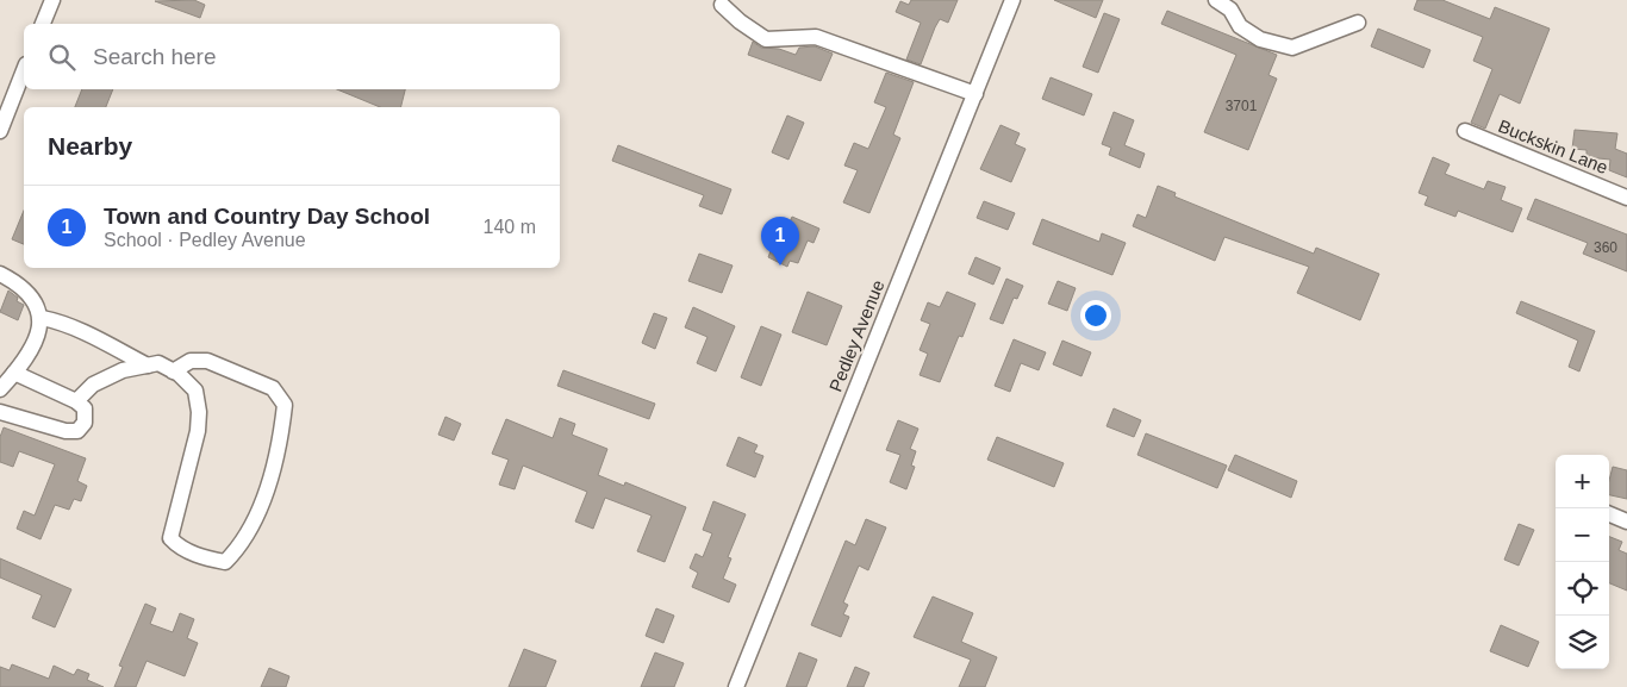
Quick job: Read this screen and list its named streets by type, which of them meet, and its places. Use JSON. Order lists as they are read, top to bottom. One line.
{"streets":{"street":["Buckskin Lane","Pedley Avenue"]},"house_numbers":["3701","360"],"page":{"search":"Search here","heading":"Nearby","list":[{"mark":"1","name":"Town and Country Day School","note":"School · Pedley Avenue","value":"140 m"}],"pins":"1","map_buttons":["+","−"]}}
